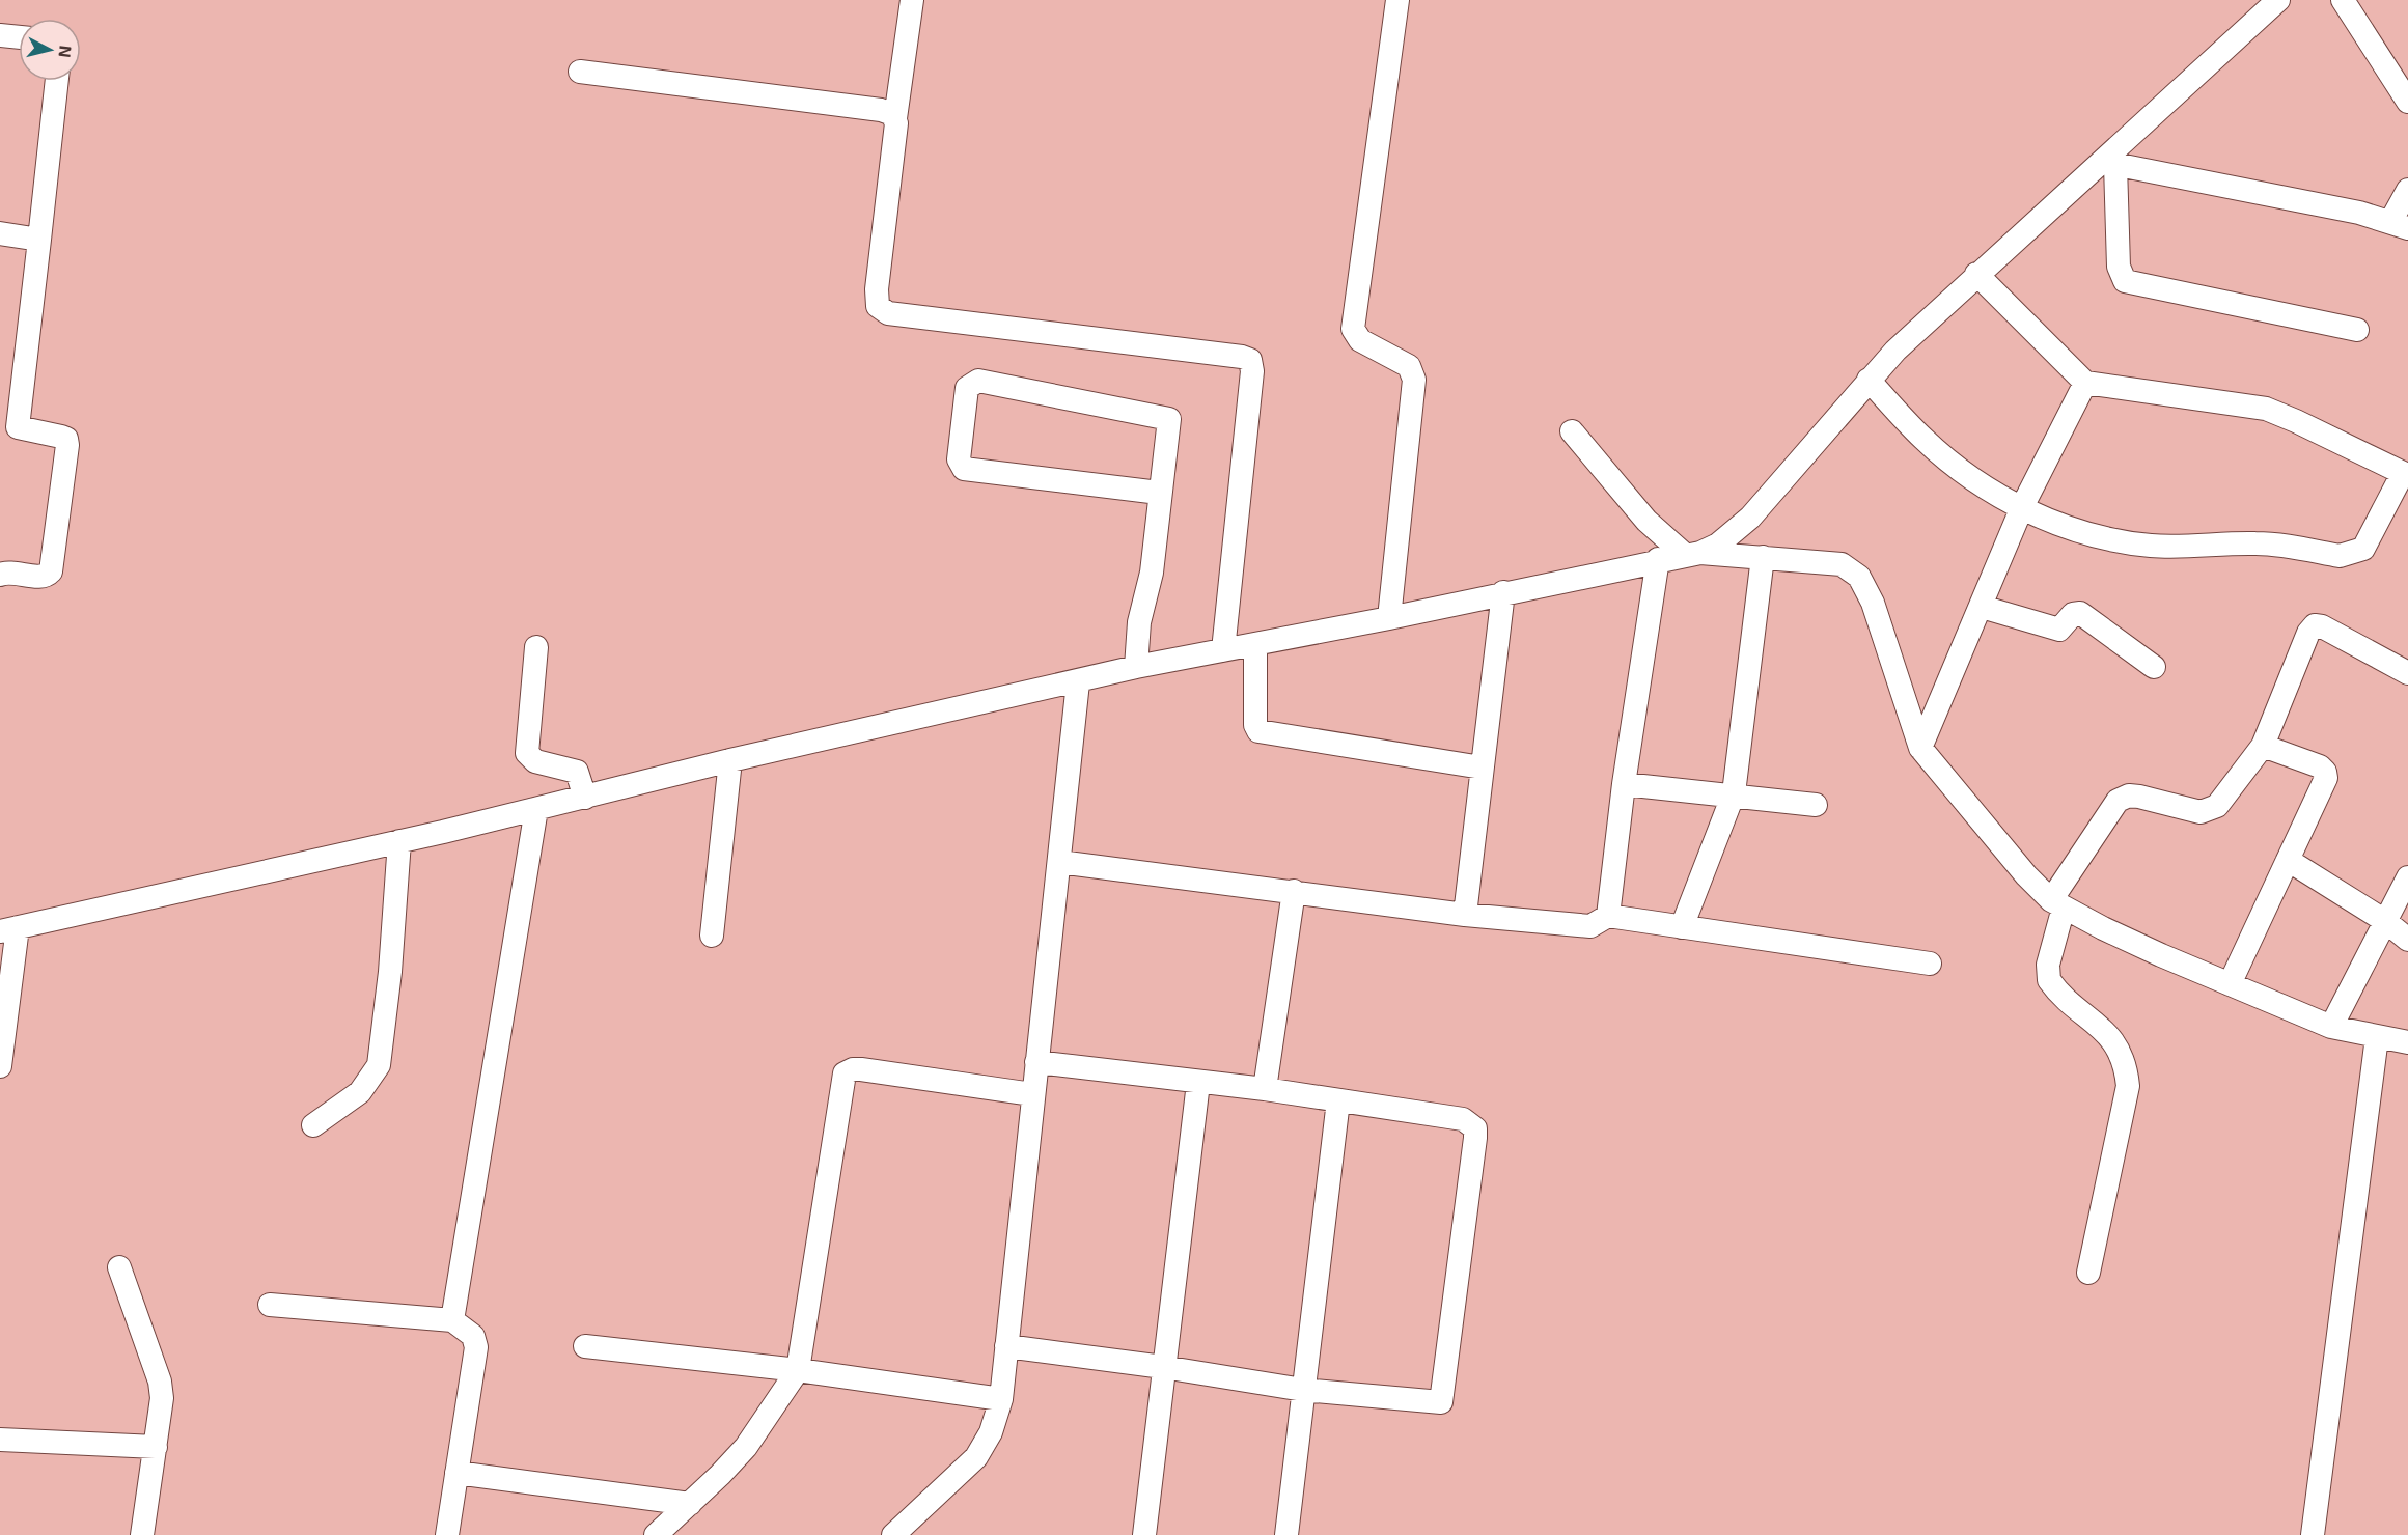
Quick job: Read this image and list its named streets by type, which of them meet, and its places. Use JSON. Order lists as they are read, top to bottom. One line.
{"north":"right"}
